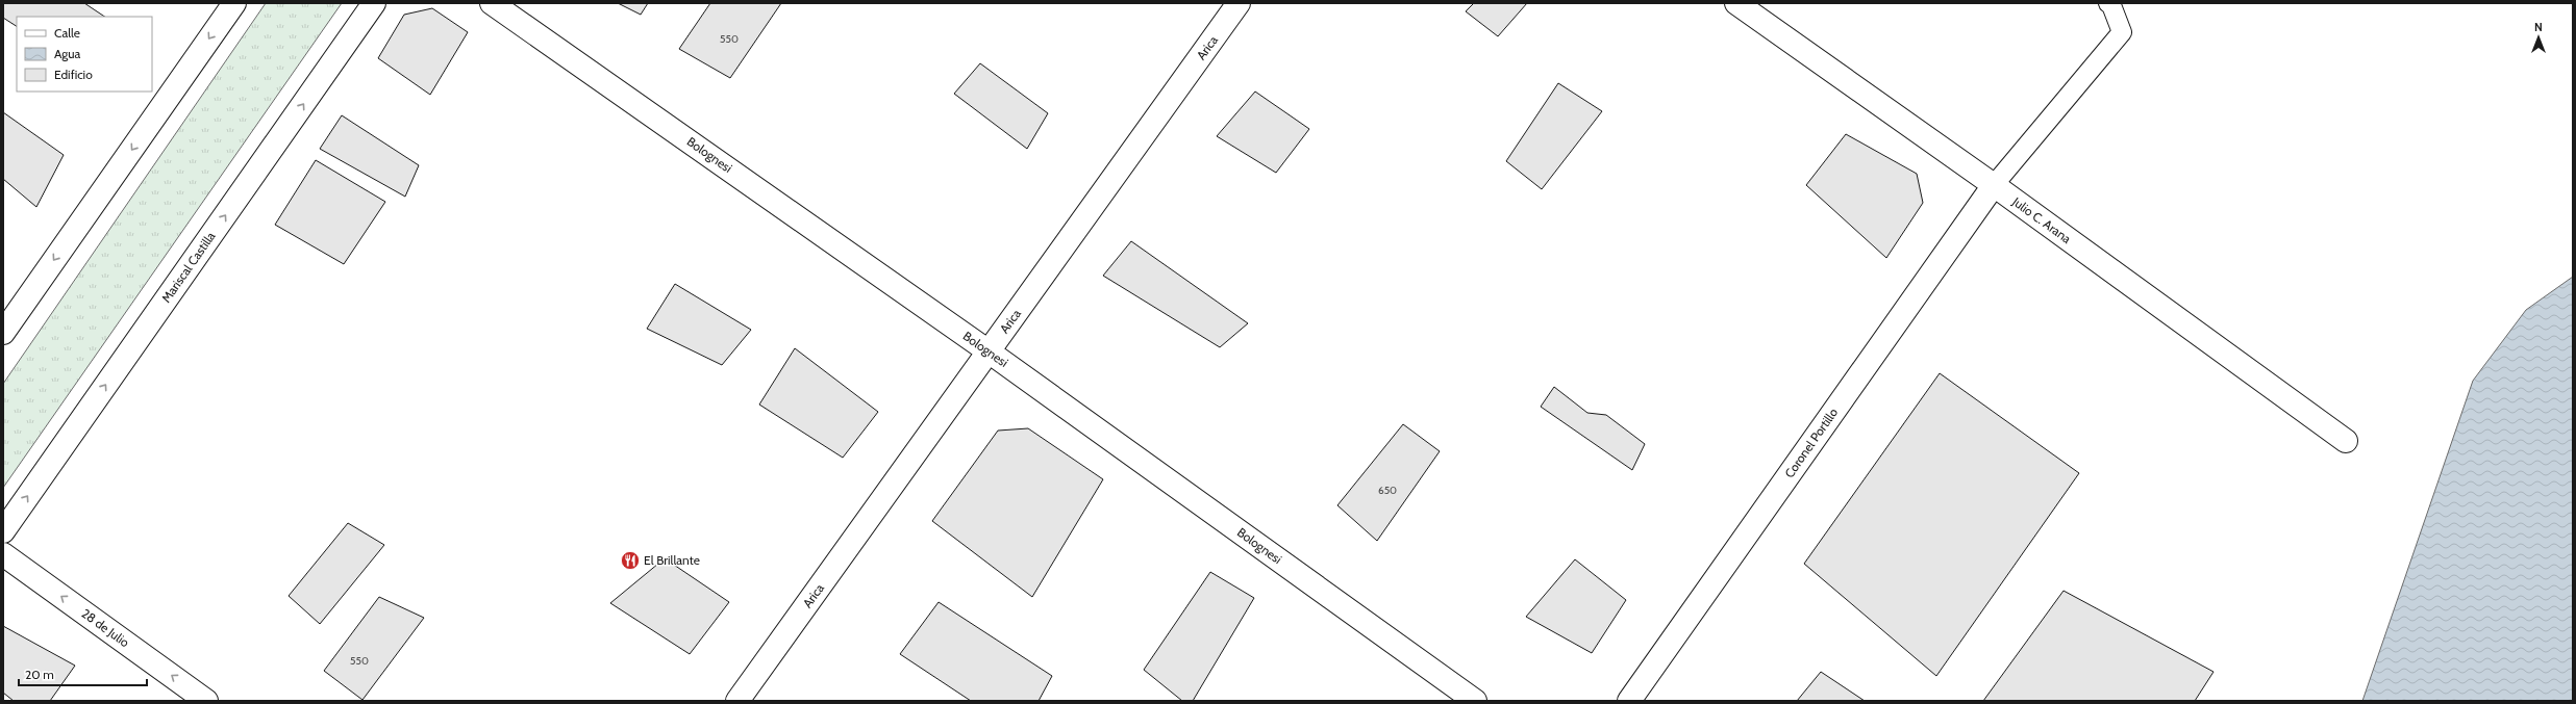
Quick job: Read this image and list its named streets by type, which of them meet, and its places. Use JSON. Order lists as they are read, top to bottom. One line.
{"streets":{"street":["Arica","Bolognesi","Julio C. Arana","Mariscal Castilla","Coronel Portillo","28 de Julio"]},"crossings":[["Arica","Bolognesi"],["Julio C. Arana","Coronel Portillo"]],"one_way":["28 de Julio"],"places":{"restaurant":["El Brillante"]},"house_numbers":["550","650","550"],"legend":["Calle","Agua","Edificio"],"scale_bar":"20 m","north":"top"}
